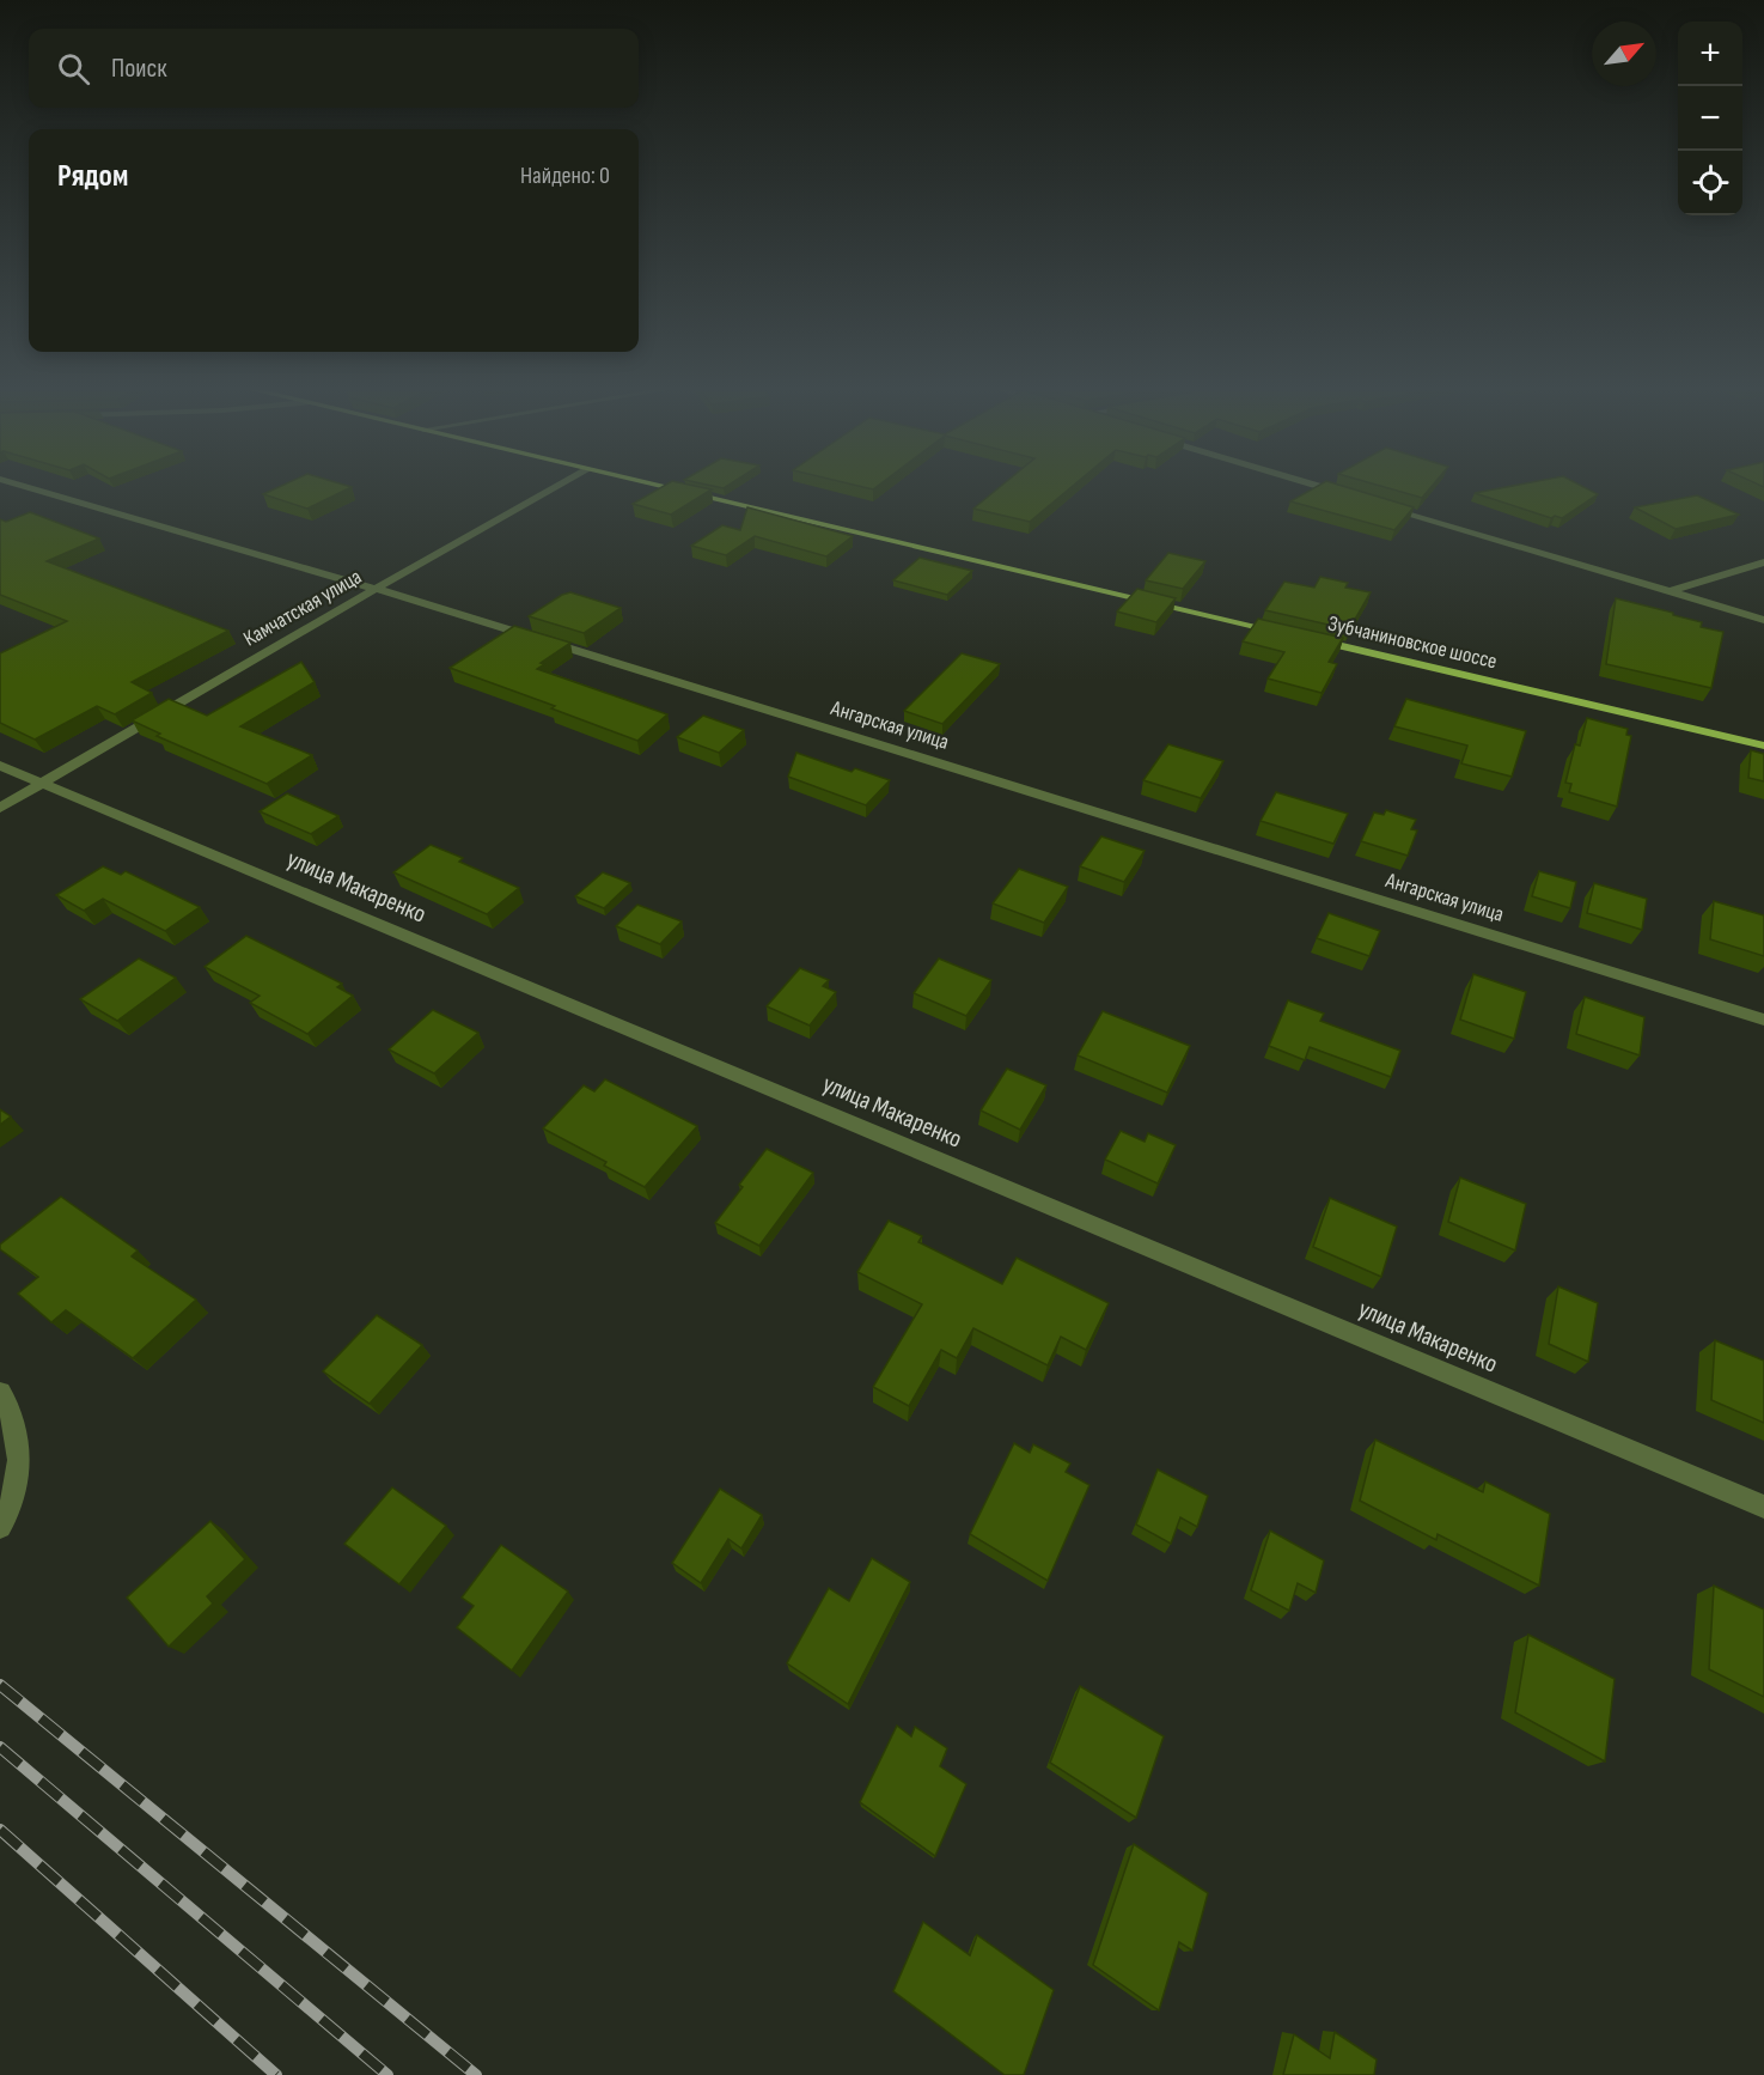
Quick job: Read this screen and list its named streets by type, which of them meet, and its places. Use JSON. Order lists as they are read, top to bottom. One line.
{"streets":{"main road":["Зубчаниновское шоссе"],"street":["Камчатская улица","Ангарская улица","улица Макаренко"]},"crossings":[["Камчатская улица","Ангарская улица"],["Камчатская улица","улица Макаренко"]],"north":"top right","page":{"map_buttons":["+","−"],"search":"Поиск","heading":["Рядом","Найдено: 0"]}}
